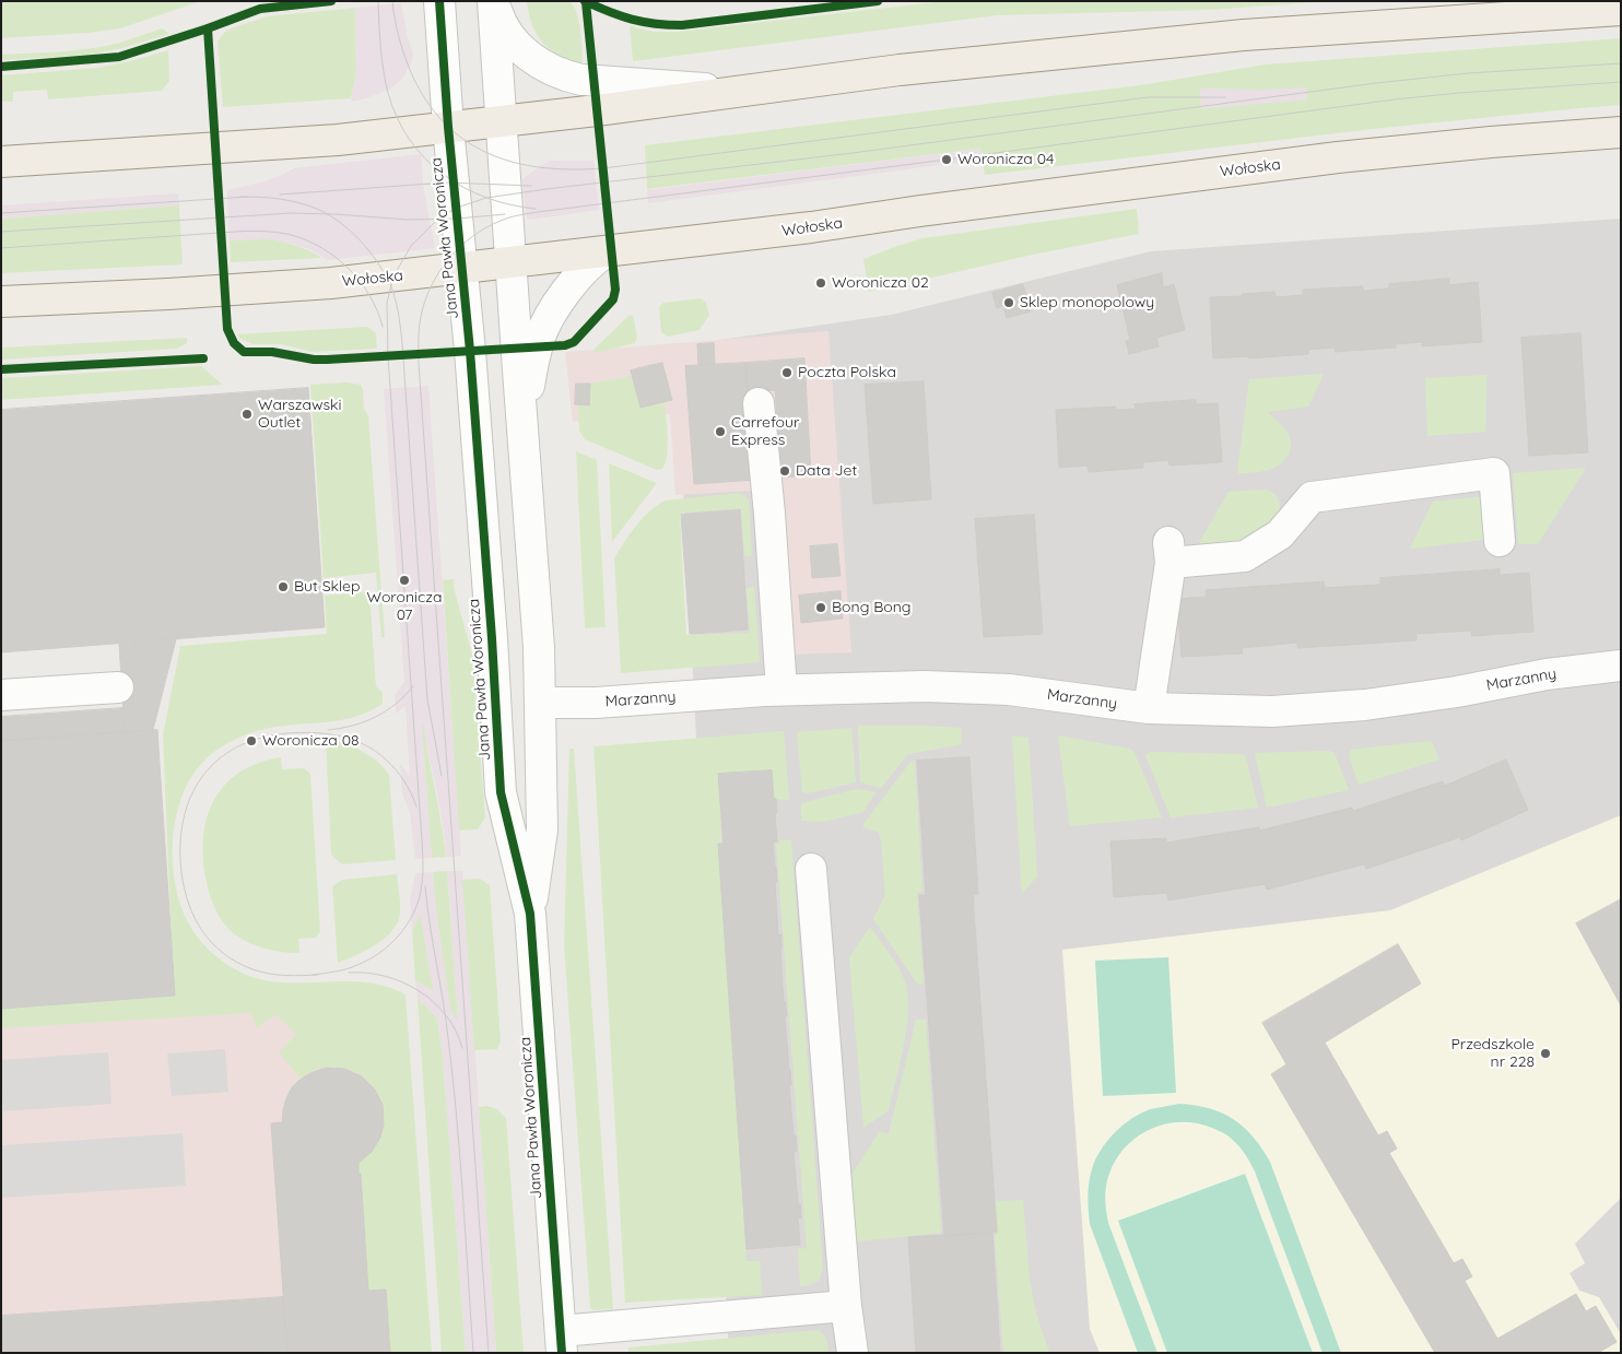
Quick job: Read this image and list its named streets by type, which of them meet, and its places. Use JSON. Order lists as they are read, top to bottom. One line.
{"streets":{"main road":["Wołoska"],"street":["Jana Pawła Woronicza","Marzanny"]},"crossings":[["Wołoska","Jana Pawła Woronicza"],["Jana Pawła Woronicza","Marzanny"]],"places":["Woronicza 04","Woronicza 02","Sklep monopolowy","Poczta Polska","Warszawski Outlet","Carrefour Express","Data Jet","Woronicza 07","But Sklep","Bong Bong","Woronicza 08","Przedszkole nr 228"]}
